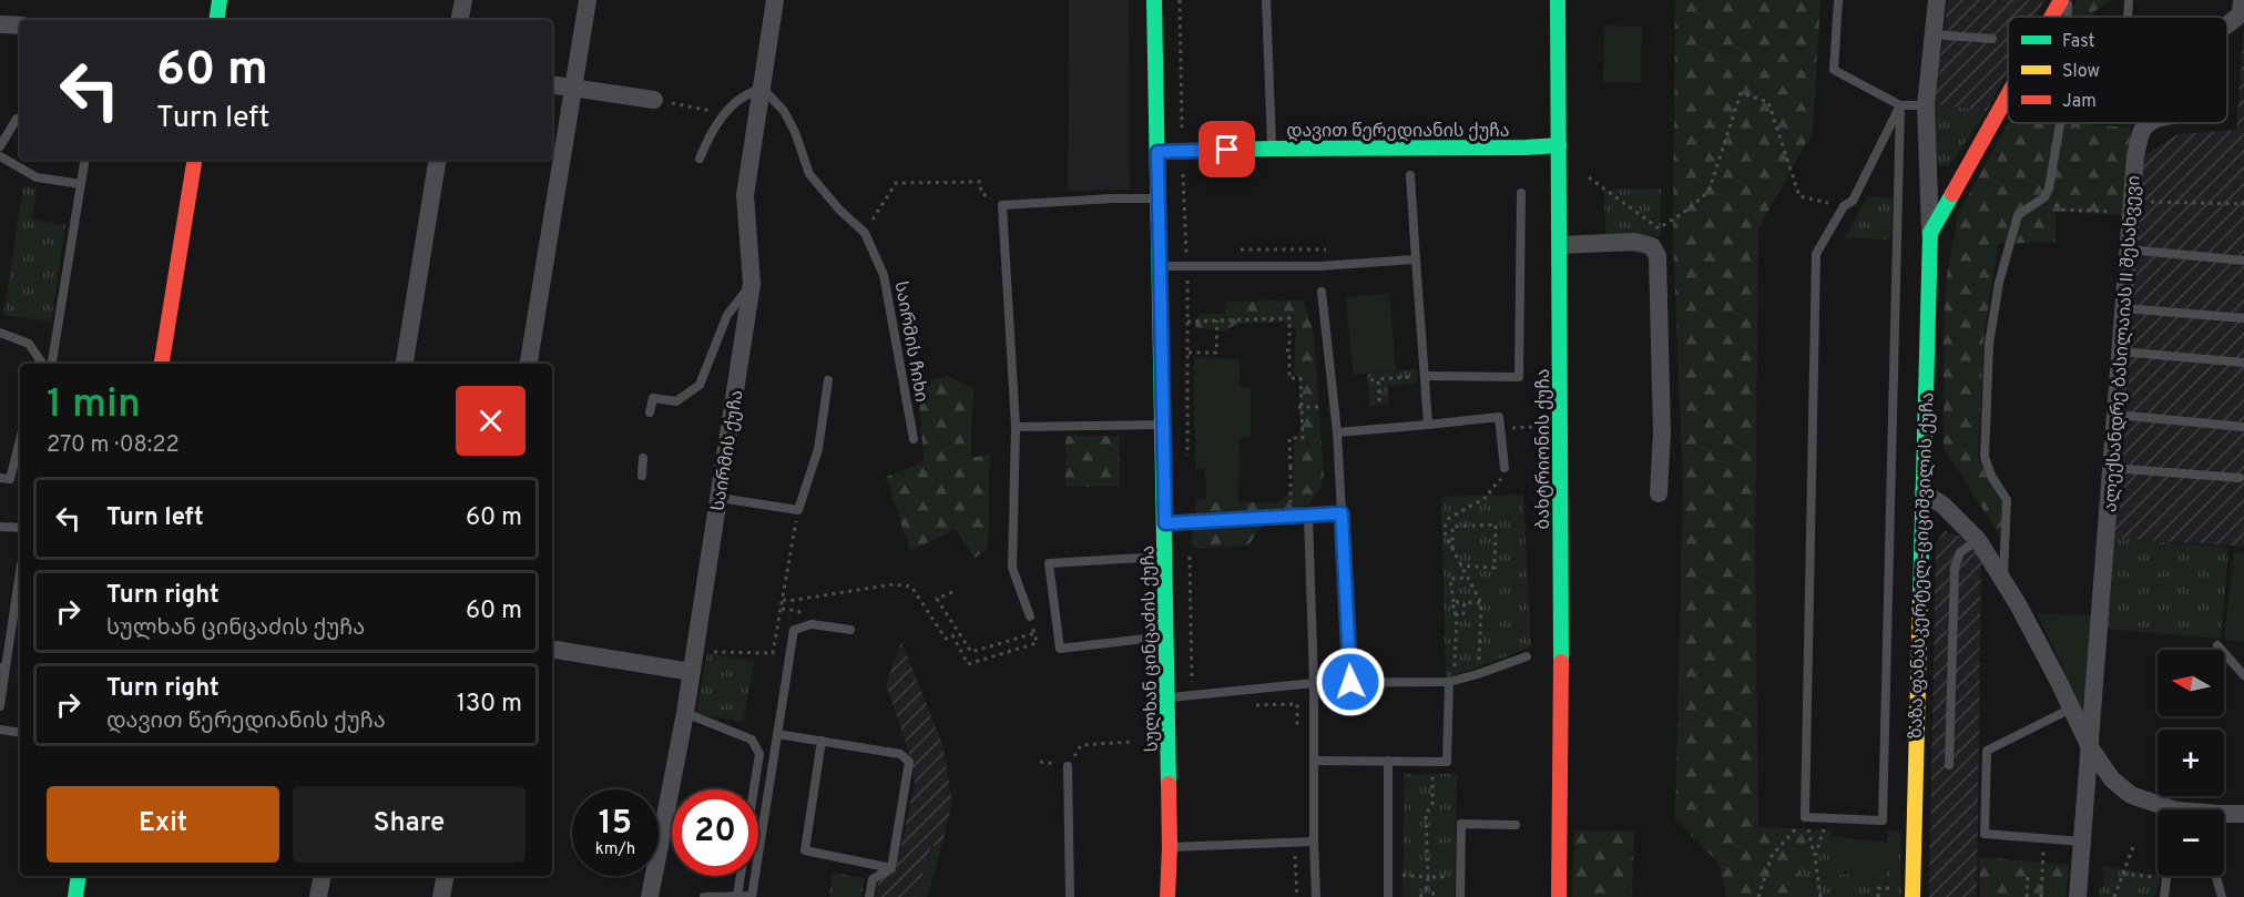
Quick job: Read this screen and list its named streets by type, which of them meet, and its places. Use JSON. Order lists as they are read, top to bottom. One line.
{"streets":{"street":["დავით წერედიანის ქუჩა","ალექსანდრე ბასილაიას II შესახვევი","ბახტრიონის ქუჩა","საირმის ქუჩა","ზაზა ფანასკერტელ-ციციშვილის ქუჩა","სულხან ცინცაძის ქუჩა"],"lane":["საირმის ჩიხი"]},"crossings":[["დავით წერედიანის ქუჩა","ბახტრიონის ქუჩა"],["დავით წერედიანის ქუჩა","სულხან ცინცაძის ქუჩა"],["საირმის ჩიხი","საირმის ქუჩა"]],"legend":["Fast","Slow","Jam"],"north":"left","page":{"turn":["60 m","Turn left"],"heading":["1 min","270 m · 08:22"],"list":[{"name":"Turn left","value":"60 m"},{"name":"Turn right","note":"სულხან ცინცაძის ქუჩა","value":"60 m"},{"name":"Turn right","note":"დავით წერედიანის ქუჩა","value":"130 m"}],"map_buttons":["+","−"],"buttons":["Exit","Share"],"speed":"15 km/h","limit":"20"}}
